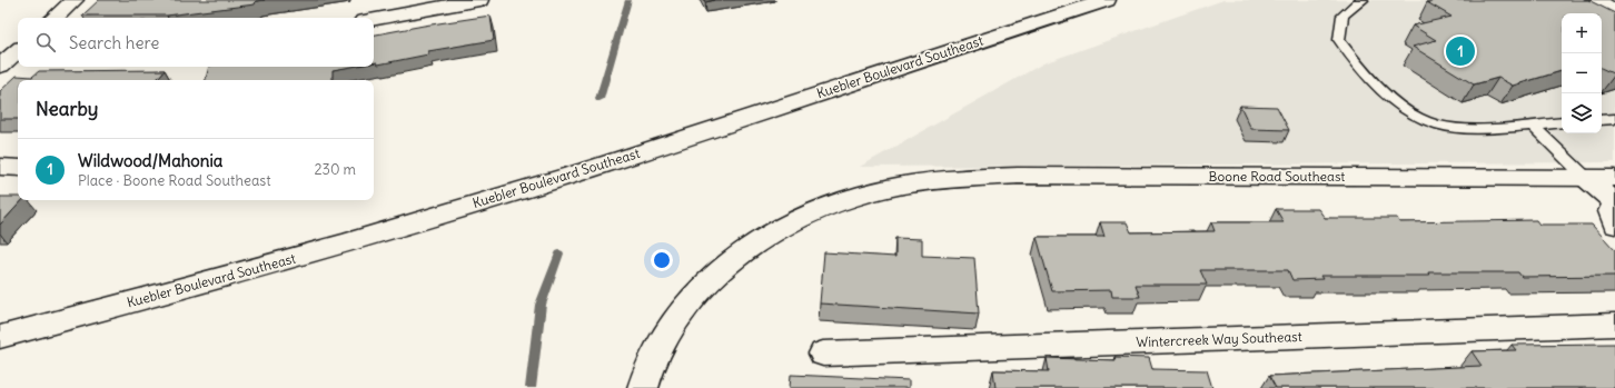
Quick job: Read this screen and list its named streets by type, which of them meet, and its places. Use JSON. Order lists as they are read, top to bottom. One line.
{"streets":{"street":["Kuebler Boulevard Southeast","Boone Road Southeast","Wintercreek Way Southeast"]},"page":{"map_buttons":["+","−"],"search":"Search here","pins":"1","heading":"Nearby","list":[{"mark":"1","name":"Wildwood/Mahonia","note":"Place · Boone Road Southeast","value":"230 m"}]}}
